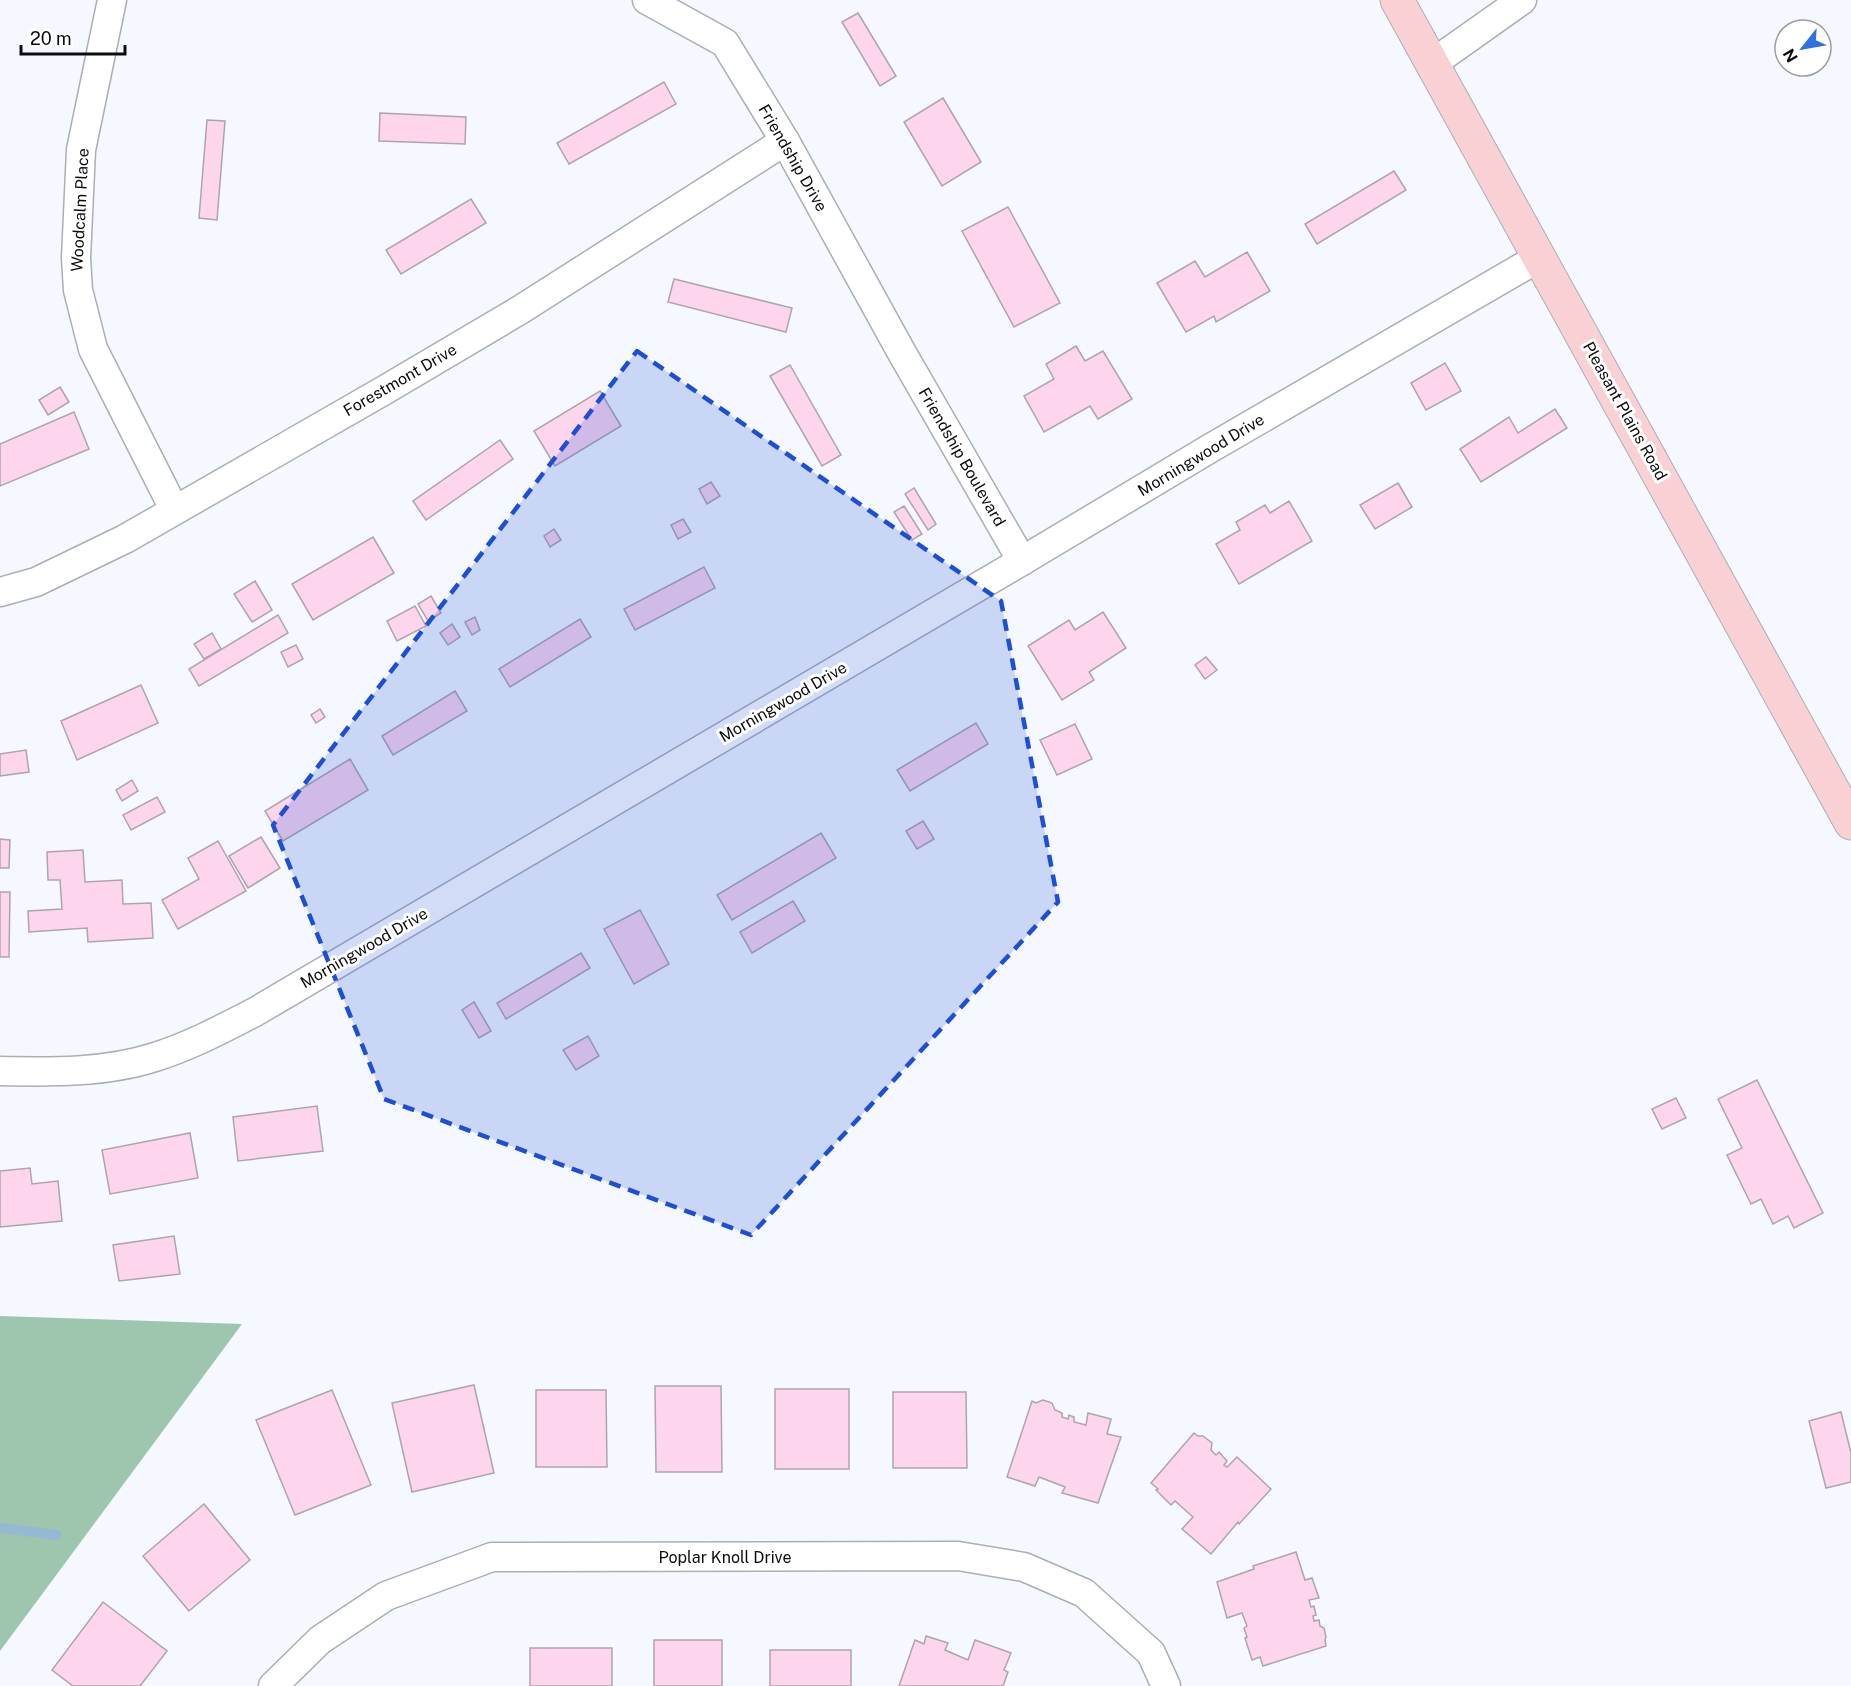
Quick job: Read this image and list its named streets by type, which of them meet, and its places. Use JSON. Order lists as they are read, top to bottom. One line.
{"streets":{"street":["Friendship Drive","Woodcalm Place","Forestmont Drive","Pleasant Plains Road","Morningwood Drive","Friendship Boulevard","Poplar Knoll Drive"]},"crossings":[["Friendship Drive","Forestmont Drive"],["Friendship Drive","Friendship Boulevard"],["Woodcalm Place","Forestmont Drive"],["Pleasant Plains Road","Morningwood Drive"],["Morningwood Drive","Friendship Boulevard"]],"scale_bar":"20 m","north":"bottom left"}
